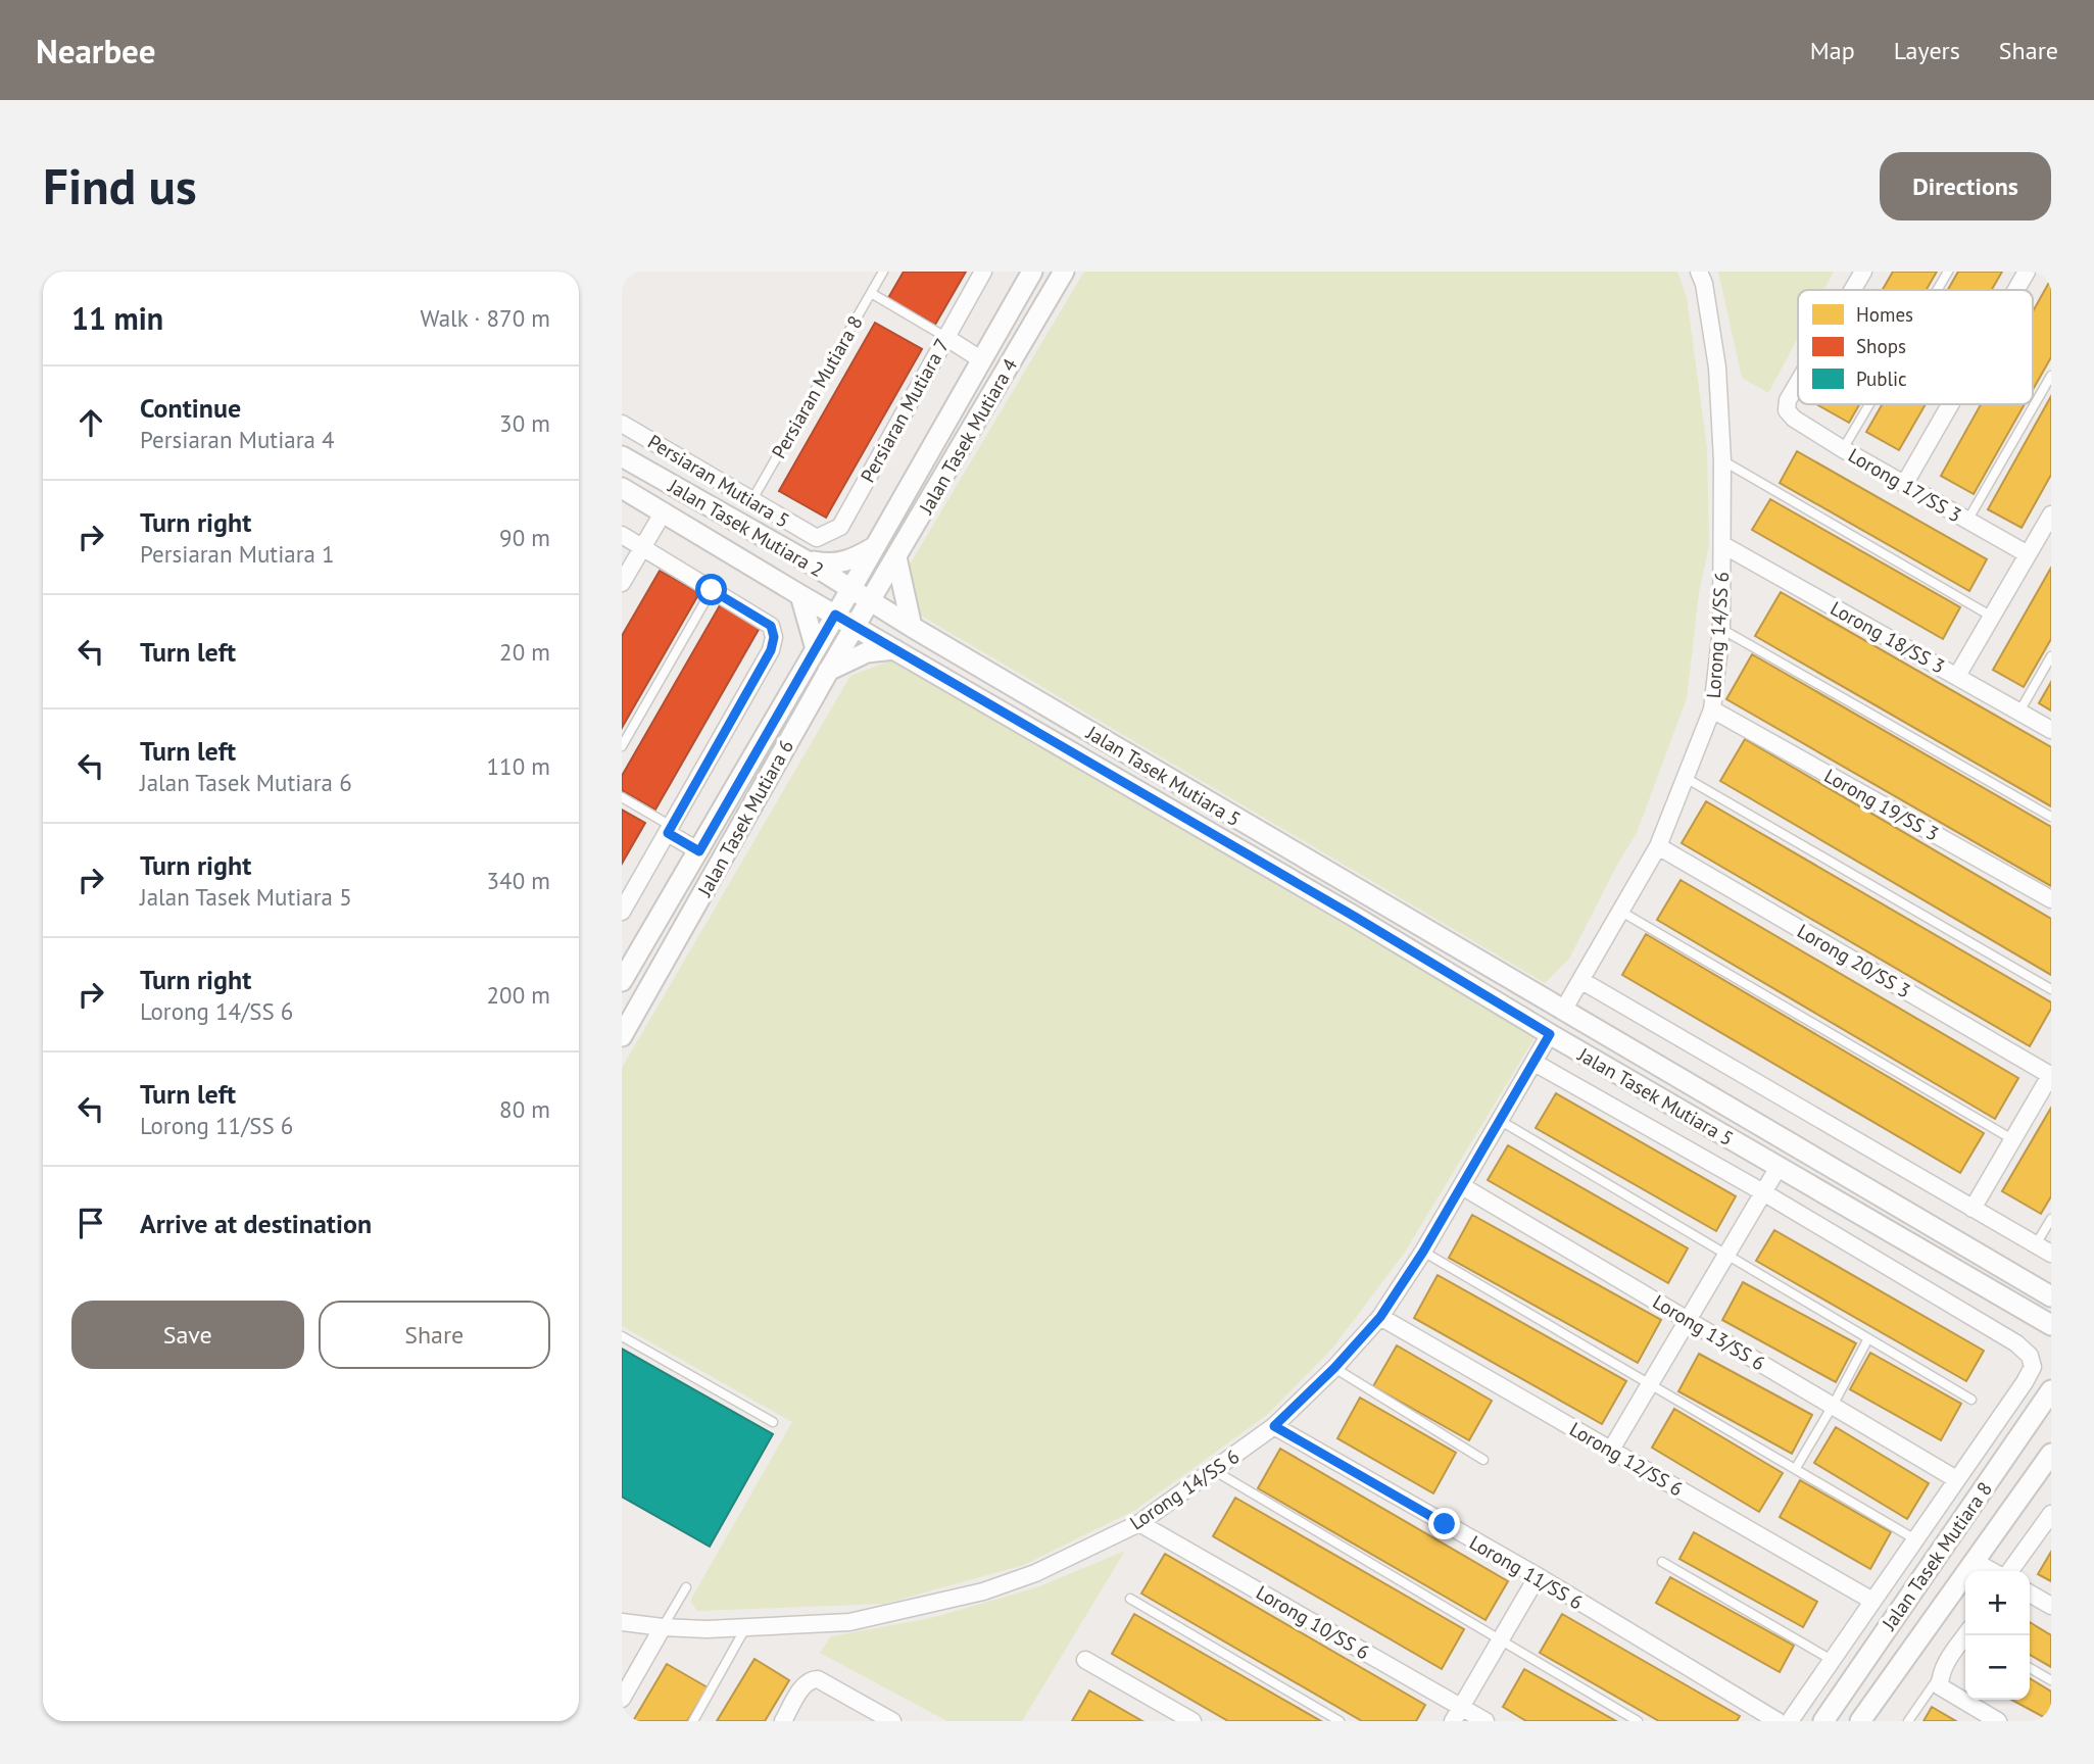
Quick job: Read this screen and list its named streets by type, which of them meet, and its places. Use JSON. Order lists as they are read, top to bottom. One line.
{"streets":{"street":["Persiaran Mutiara 7","Jalan Tasek Mutiara 4","Persiaran Mutiara 5","Lorong 17/SS 3","Jalan Tasek Mutiara 2","Lorong 14/SS 6","Lorong 18/SS 3","Jalan Tasek Mutiara 5","Lorong 19/SS 3","Jalan Tasek Mutiara 6","Lorong 20/SS 3","Lorong 13/SS 6","Lorong 12/SS 6","Jalan Tasek Mutiara 8","Lorong 11/SS 6","Lorong 10/SS 6"],"lane":["Persiaran Mutiara 8"]},"crossings":[["Persiaran Mutiara 8","Persiaran Mutiara 5"],["Persiaran Mutiara 7","Persiaran Mutiara 5"],["Jalan Tasek Mutiara 4","Jalan Tasek Mutiara 2"],["Jalan Tasek Mutiara 4","Jalan Tasek Mutiara 5"],["Jalan Tasek Mutiara 4","Jalan Tasek Mutiara 6"],["Jalan Tasek Mutiara 2","Jalan Tasek Mutiara 5"],["Jalan Tasek Mutiara 2","Jalan Tasek Mutiara 6"],["Lorong 14/SS 6","Lorong 18/SS 3"],["Lorong 14/SS 6","Jalan Tasek Mutiara 5"],["Lorong 14/SS 6","Lorong 19/SS 3"],["Lorong 14/SS 6","Lorong 20/SS 3"],["Lorong 14/SS 6","Lorong 13/SS 6"],["Lorong 14/SS 6","Lorong 12/SS 6"],["Lorong 14/SS 6","Lorong 11/SS 6"],["Lorong 14/SS 6","Lorong 10/SS 6"],["Jalan Tasek Mutiara 5","Jalan Tasek Mutiara 6"],["Jalan Tasek Mutiara 5","Lorong 13/SS 6"],["Jalan Tasek Mutiara 5","Jalan Tasek Mutiara 8"],["Lorong 13/SS 6","Jalan Tasek Mutiara 8"],["Lorong 12/SS 6","Jalan Tasek Mutiara 8"]],"legend":["Homes","Shops","Public"],"page":{"header":"Nearbee","nav":["Map","Layers","Share"],"buttons":["Directions",["Save","Share"]],"title":"Find us","heading":["11 min","Walk · 870 m"],"list":[["Continue","Persiaran Mutiara 4","30 m"],["Turn right","Persiaran Mutiara 1","90 m"],["Turn left","20 m"],["Turn left","Jalan Tasek Mutiara 6","110 m"],["Turn right","Jalan Tasek Mutiara 5","340 m"],["Turn right","Lorong 14/SS 6","200 m"],["Turn left","Lorong 11/SS 6","80 m"],"Arrive at destination"],"map_buttons":["+","−"]}}
